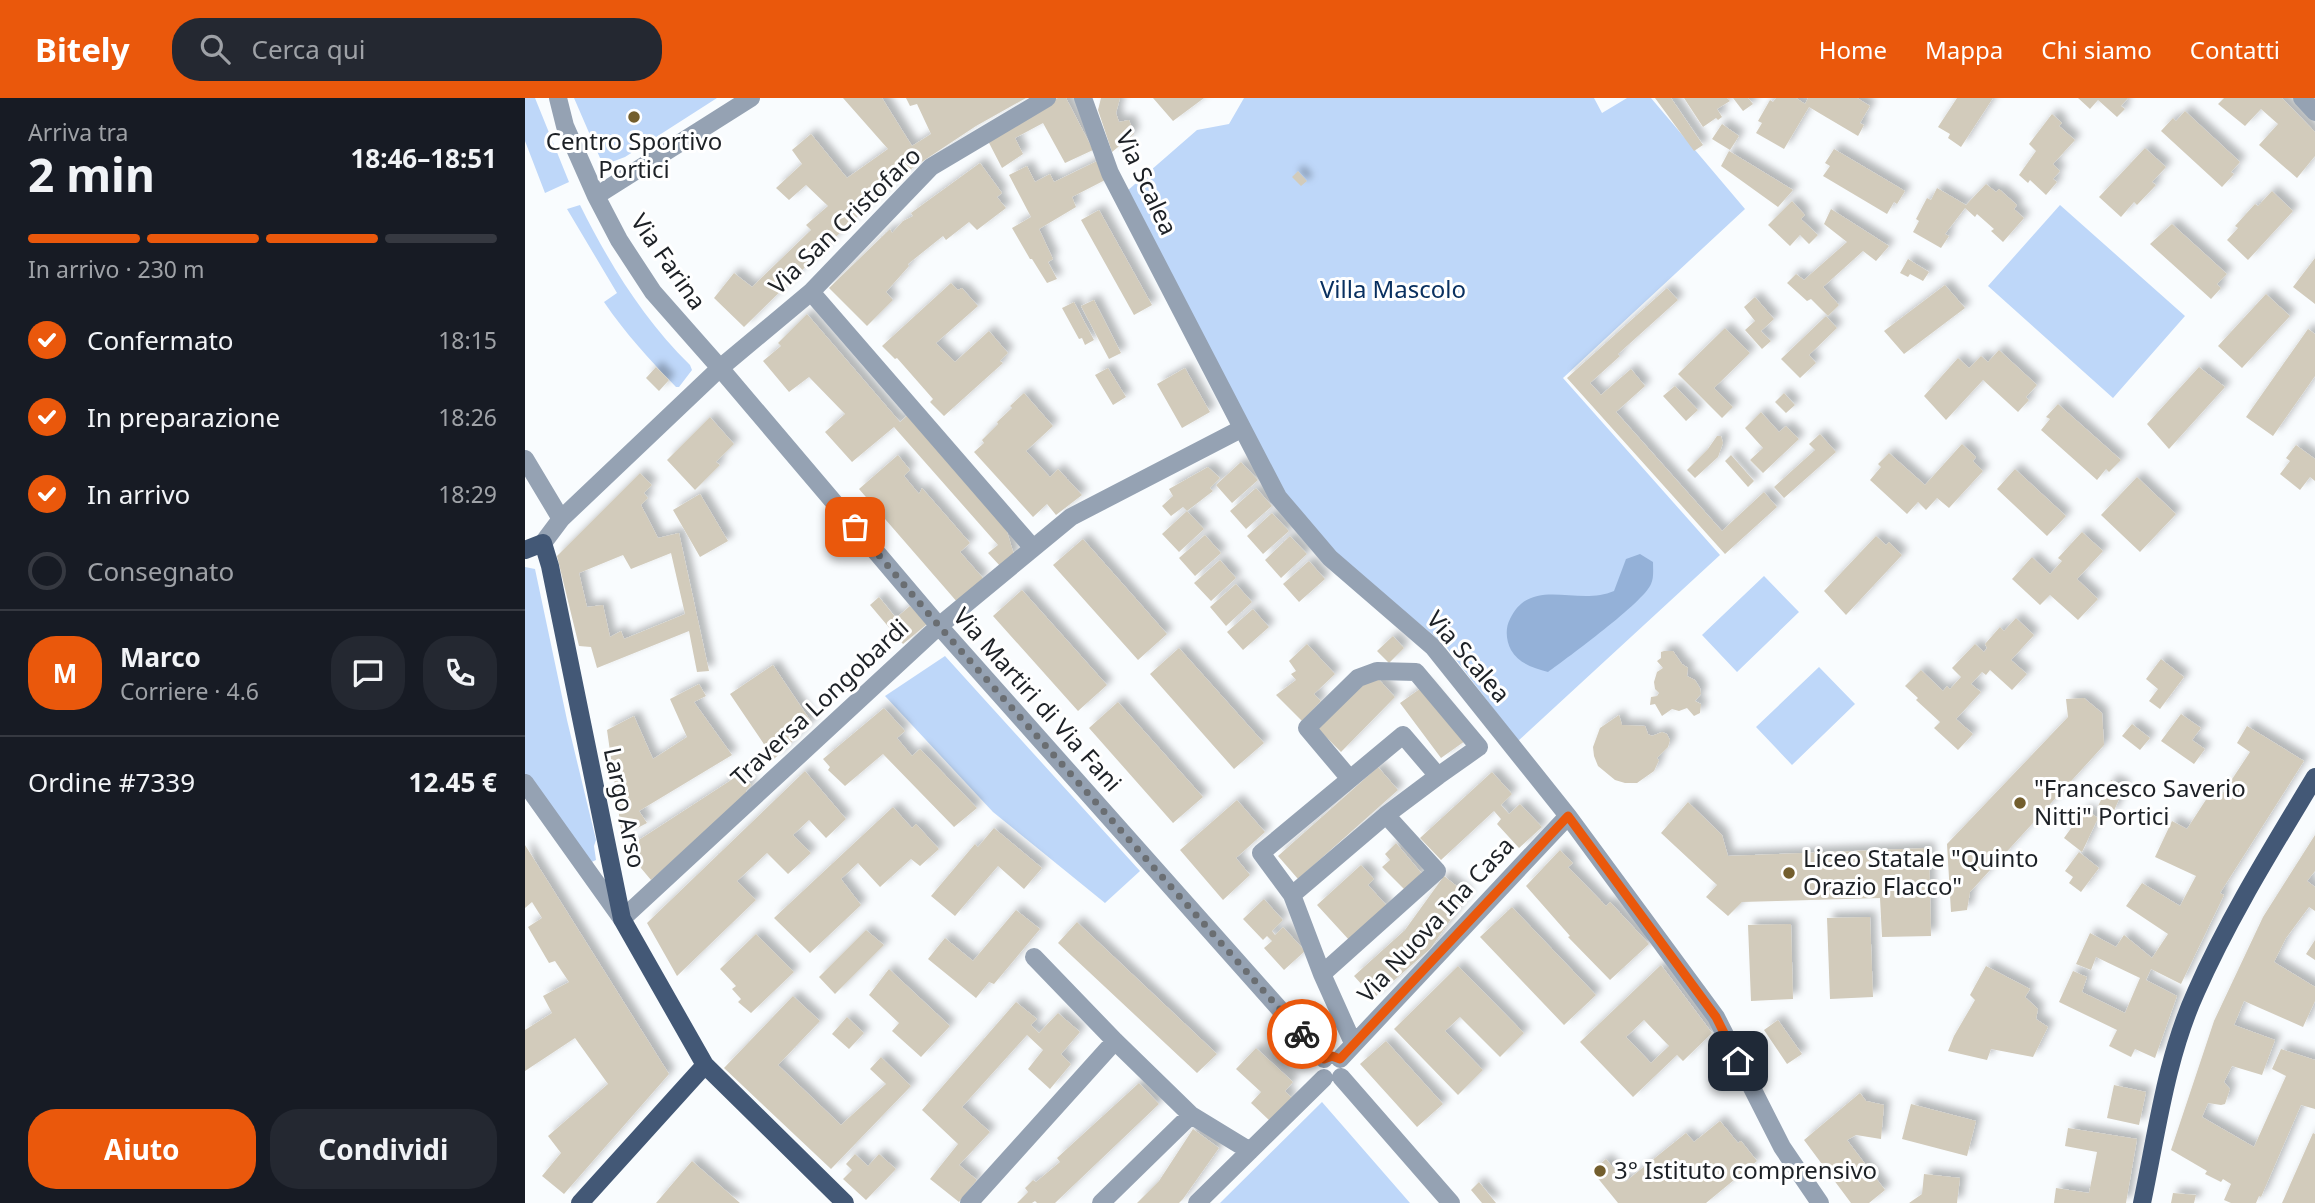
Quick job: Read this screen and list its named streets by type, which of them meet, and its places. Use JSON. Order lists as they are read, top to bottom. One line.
{"streets":{"main road":["Largo Arso"],"street":["Via Scalea","Via San Cristofaro","Via Farina","Via Martiri di Via Fani","Traversa Longobardi","Via Nuova Ina Casa"]},"crossings":[["Via Scalea","Traversa Longobardi"],["Via Scalea","Via Nuova Ina Casa"],["Via San Cristofaro","Via Farina"],["Via San Cristofaro","Via Martiri di Via Fani"],["Via Farina","Via Martiri di Via Fani"],["Via Martiri di Via Fani","Traversa Longobardi"],["Via Martiri di Via Fani","Via Nuova Ina Casa"],["Traversa Longobardi","Largo Arso"]],"parks":["Villa Mascolo"],"places":["Centro Sportivo Portici","\"Francesco Saverio Nitti\" Portici","Liceo Statale \"Quinto Orazio Flacco\"","3° Istituto comprensivo"],"page":{"header":"Bitely","search":"Cerca qui","nav":["Home","Mappa","Chi siamo","Contatti"],"heading":["2 min","Arriva tra","18:46–18:51"],"panel":["Marco","Corriere · 4.6","Ordine #7339","12.45 €"],"bar":"In arrivo · 230 m","list":[["Confermato","18:15"],["In preparazione","18:26"],["In arrivo","18:29"],"Consegnato"],"round":"M","buttons":["Aiuto","Condividi"]}}
